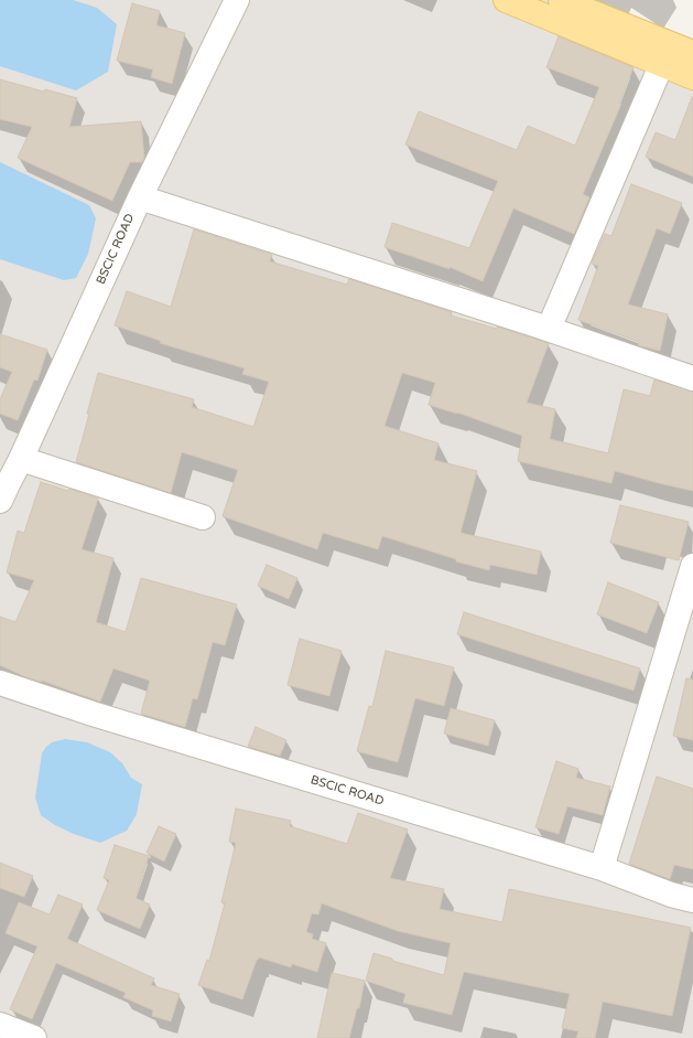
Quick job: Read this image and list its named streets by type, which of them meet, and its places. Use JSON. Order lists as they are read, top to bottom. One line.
{"streets":{"street":["BSCIC ROAD"]}}
